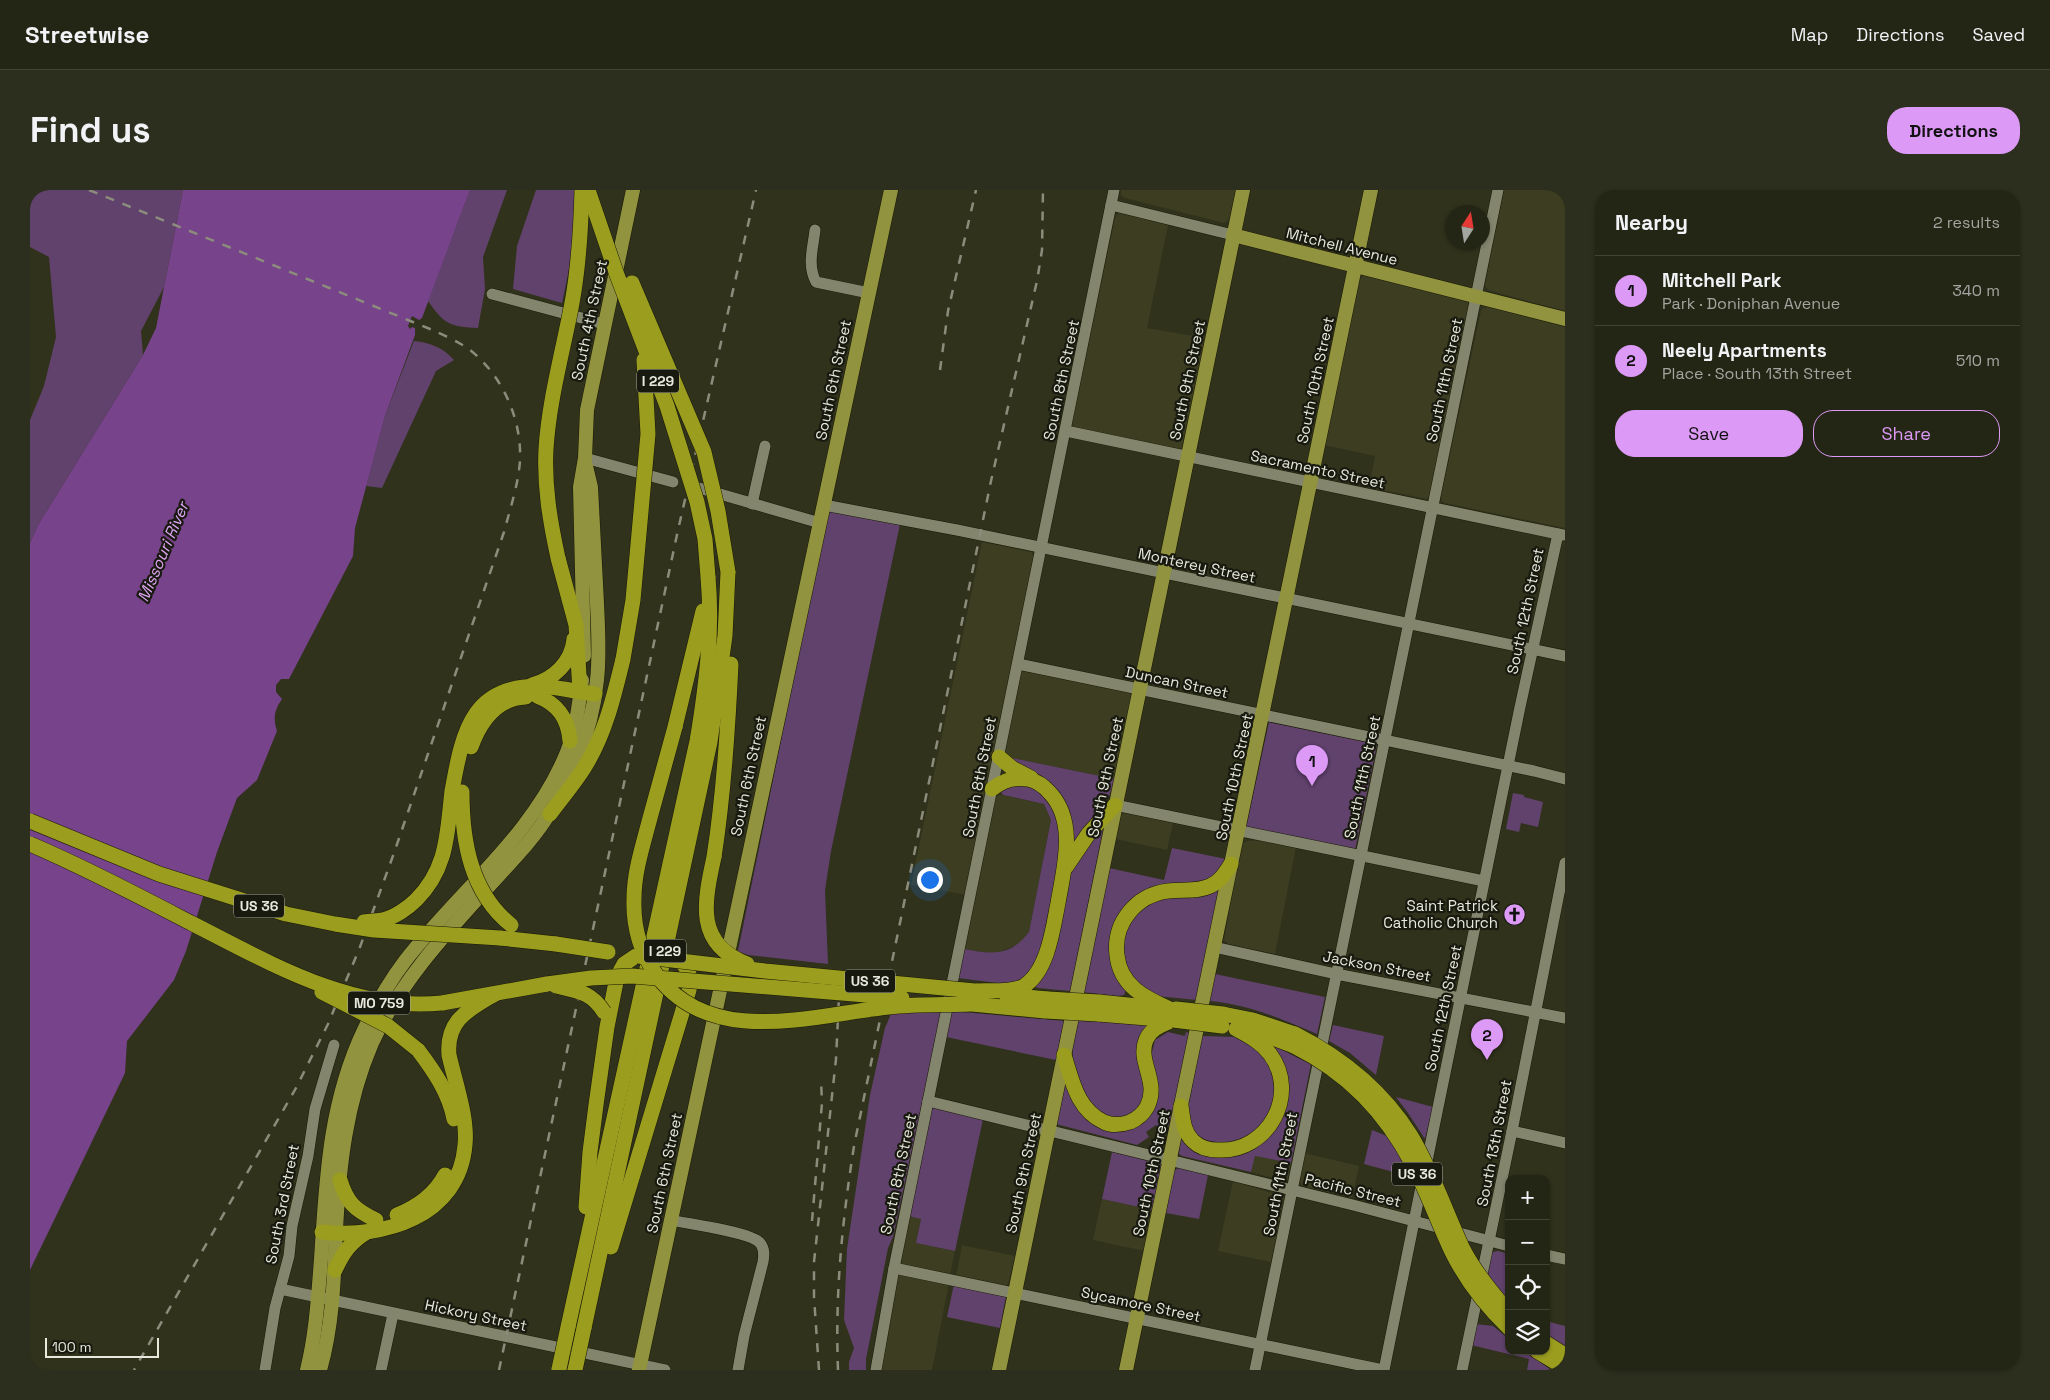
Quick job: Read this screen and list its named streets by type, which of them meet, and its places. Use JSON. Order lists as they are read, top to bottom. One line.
{"streets":{"highway":["I 229","US 36"],"main road":["Mitchell Avenue","South 4th Street","South 6th Street","South 9th Street","South 10th Street","MO 759"],"street":["South 8th Street","South 11th Street","Sacramento Street","Monterey Street","South 12th Street","Duncan Street","Jackson Street","South 13th Street","Pacific Street","South 3rd Street","Sycamore Street","Hickory Street"]},"crossings":[["Mitchell Avenue","South 8th Street"],["Mitchell Avenue","South 9th Street"],["Mitchell Avenue","South 10th Street"],["Mitchell Avenue","South 11th Street"],["South 4th Street","MO 759"],["South 6th Street","Monterey Street"],["South 6th Street","Hickory Street"],["South 8th Street","Sacramento Street"],["South 8th Street","Monterey Street"],["South 8th Street","Duncan Street"],["South 8th Street","Pacific Street"],["South 8th Street","Sycamore Street"],["South 9th Street","Sacramento Street"],["South 9th Street","Monterey Street"],["South 9th Street","Duncan Street"],["South 9th Street","Pacific Street"],["South 9th Street","Sycamore Street"],["South 10th Street","Sacramento Street"],["South 10th Street","Monterey Street"],["South 10th Street","Duncan Street"],["South 10th Street","Jackson Street"],["South 10th Street","Pacific Street"],["South 10th Street","Sycamore Street"],["South 11th Street","Sacramento Street"],["South 11th Street","Monterey Street"],["South 11th Street","Duncan Street"],["South 11th Street","Jackson Street"],["South 11th Street","Pacific Street"],["South 11th Street","Sycamore Street"],["Sacramento Street","South 12th Street"],["Monterey Street","South 12th Street"],["South 12th Street","Duncan Street"],["South 12th Street","Jackson Street"],["South 12th Street","Pacific Street"],["South 12th Street","Sycamore Street"],["Jackson Street","South 13th Street"],["MO 759","Hickory Street"],["South 13th Street","Pacific Street"],["South 3rd Street","Hickory Street"]],"water":["Missouri River"],"places":{"church":["Saint Patrick Catholic Church"]},"scale_bar":"100 m","north":"top","page":{"header":"Streetwise","nav":["Map","Directions","Saved"],"buttons":["Directions",["Save","Share"]],"title":"Find us","heading":["Nearby","2 results"],"list":[{"mark":"1","name":"Mitchell Park","note":"Park · Doniphan Avenue","value":"340 m"},{"mark":"2","name":"Neely Apartments","note":"Place · South 13th Street","value":"510 m"}],"pins":["1","2"],"map_buttons":["+","−"],"scale":"100 m"}}
